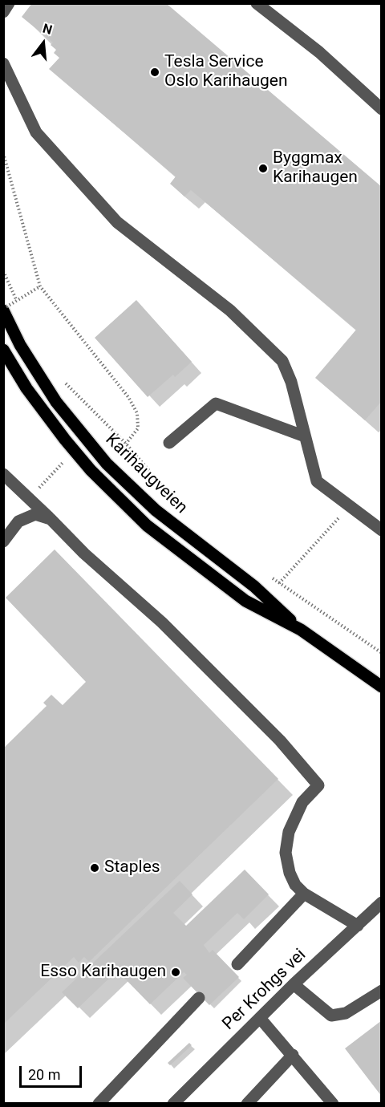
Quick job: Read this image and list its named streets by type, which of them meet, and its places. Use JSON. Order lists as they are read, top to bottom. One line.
{"streets":{"main road":["Karihaugveien"],"street":["Per Krohgs vei"]},"places":["Tesla Service Oslo Karihaugen","Byggmax Karihaugen","Staples","Esso Karihaugen"],"scale_bar":"20 m","north":"top"}
